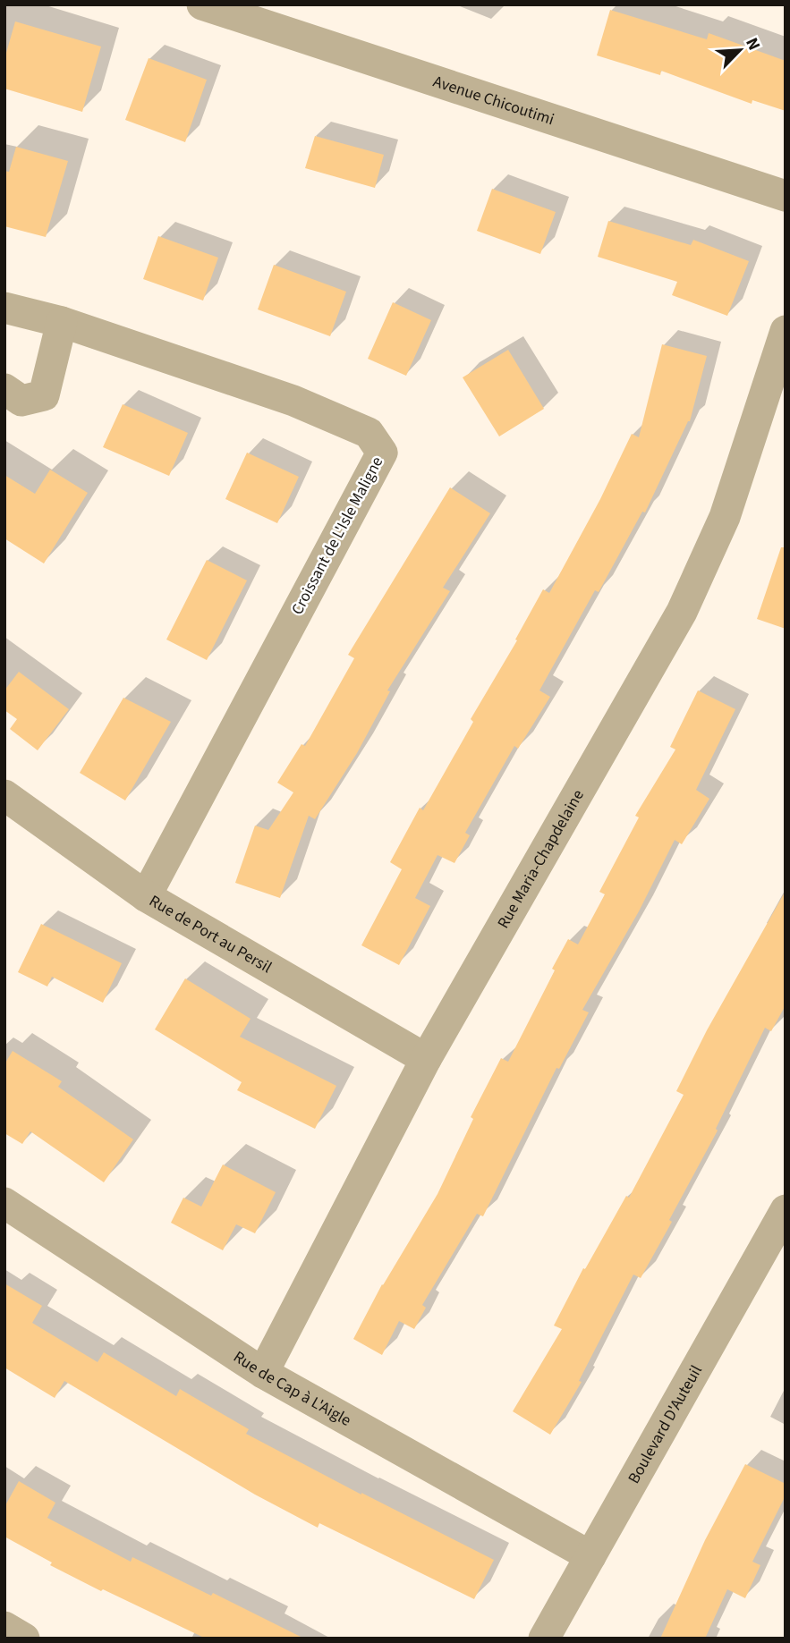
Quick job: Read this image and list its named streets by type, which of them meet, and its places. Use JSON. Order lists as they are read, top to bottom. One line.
{"streets":{"street":["Avenue Chicoutimi","Croissant de L'Isle Maligne","Rue Maria-Chapdelaine","Rue de Port au Persil","Rue de Cap à L'Aigle","Boulevard D'Auteuil"]},"crossings":[["Croissant de L'Isle Maligne","Rue de Port au Persil"],["Rue Maria-Chapdelaine","Rue de Port au Persil"],["Rue Maria-Chapdelaine","Rue de Cap à L'Aigle"],["Rue de Cap à L'Aigle","Boulevard D'Auteuil"]],"north":"top right"}
